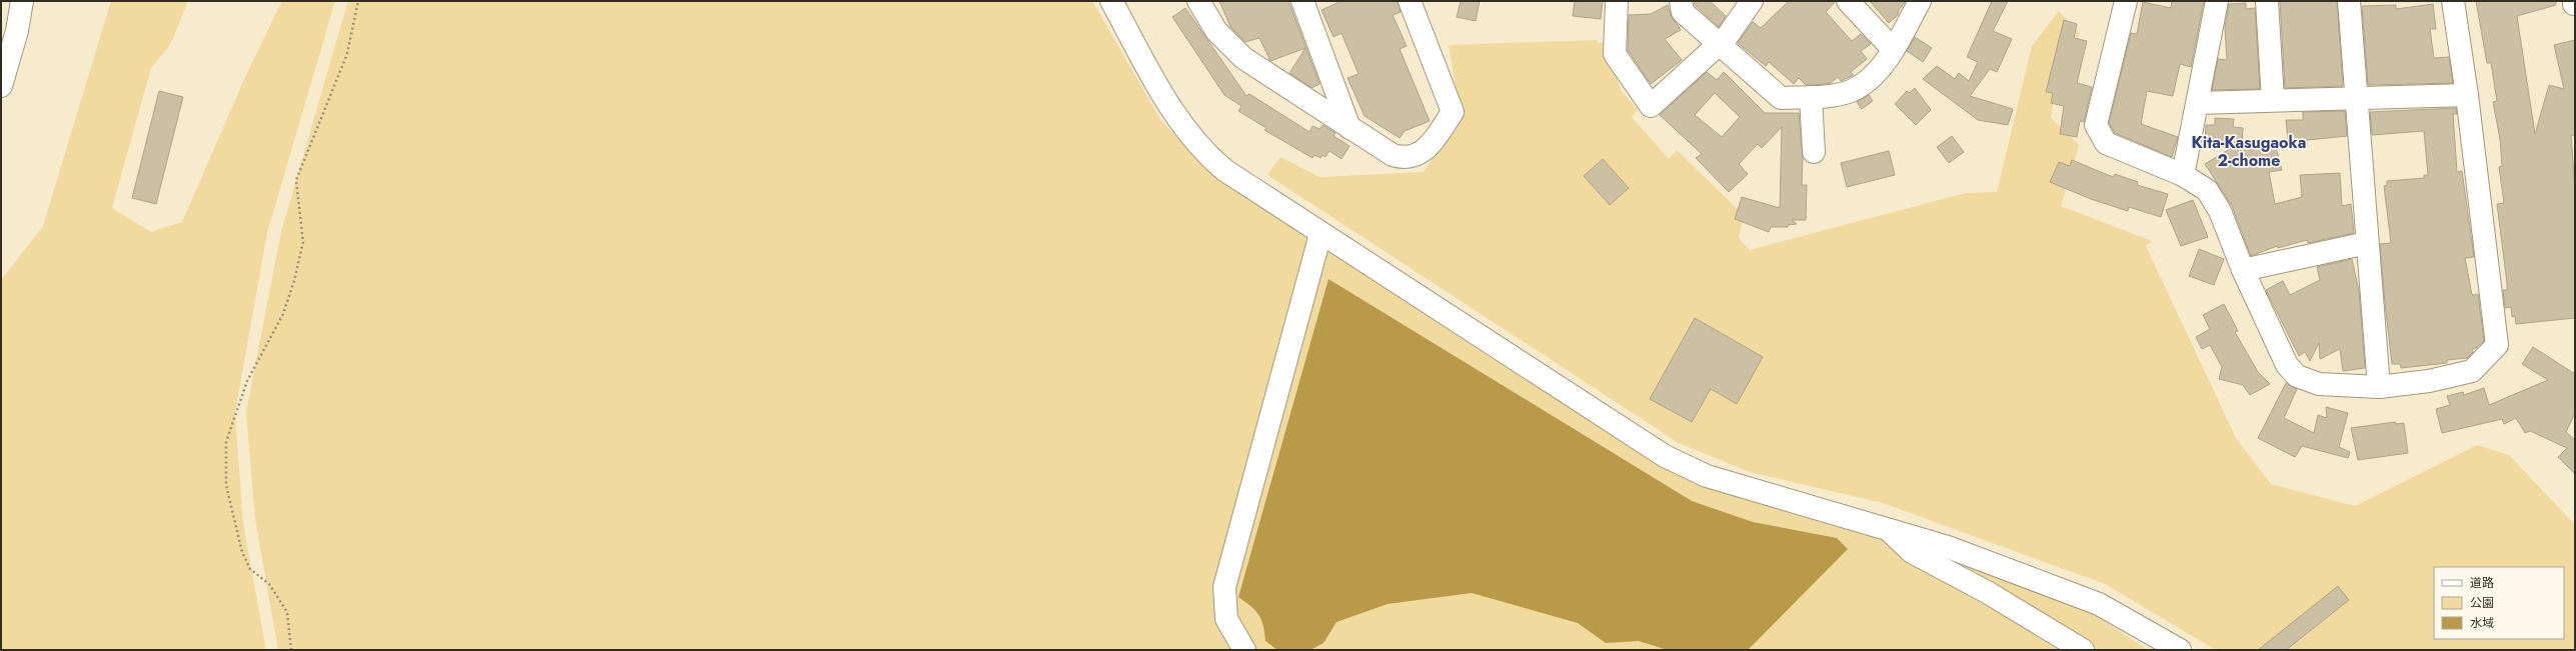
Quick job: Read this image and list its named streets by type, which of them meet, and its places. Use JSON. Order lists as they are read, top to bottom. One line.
{"districts":["Kita-Kasugaoka 2-chome"],"legend":["道路","公園","水域"]}
